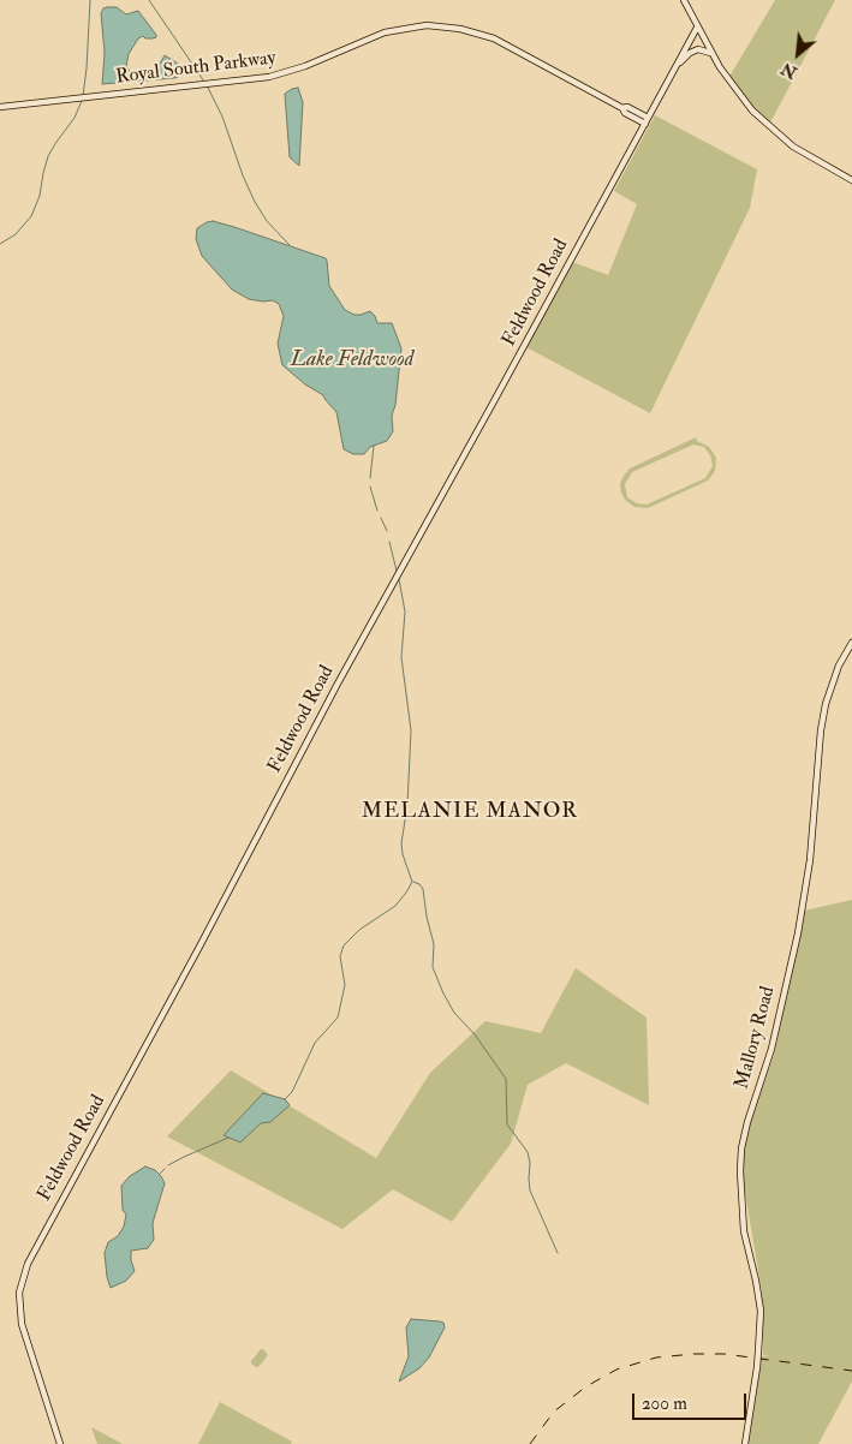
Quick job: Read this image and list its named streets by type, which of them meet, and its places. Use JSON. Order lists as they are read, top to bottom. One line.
{"streets":{"street":["Royal South Parkway","Feldwood Road","Mallory Road"]},"crossings":[["Royal South Parkway","Feldwood Road"]],"districts":["MELANIE MANOR"],"water":["Lake Feldwood"],"scale_bar":"200 m","north":"bottom left"}
